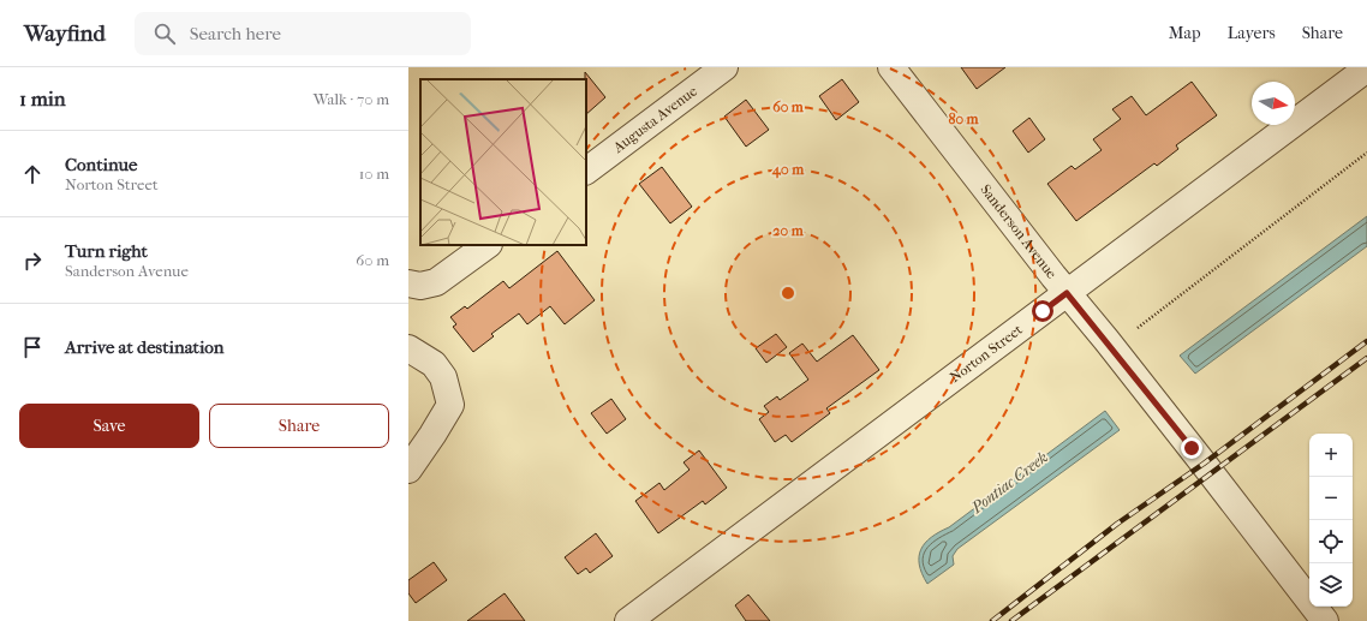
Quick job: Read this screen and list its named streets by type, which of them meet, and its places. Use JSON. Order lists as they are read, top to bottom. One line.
{"streets":{"street":["Augusta Avenue","Sanderson Avenue","Norton Street"]},"crossings":[["Sanderson Avenue","Norton Street"]],"water":["Pontiac Creek"],"north":"right","page":{"header":"Wayfind","search":"Search here","nav":["Map","Layers","Share"],"heading":["1 min","Walk · 70 m"],"list":[["Continue","Norton Street","10 m"],["Turn right","Sanderson Avenue","60 m"],"Arrive at destination"],"buttons":["Save","Share"],"map_buttons":["+","−"]},"rings":["60 m","80 m","40 m","20 m"]}
